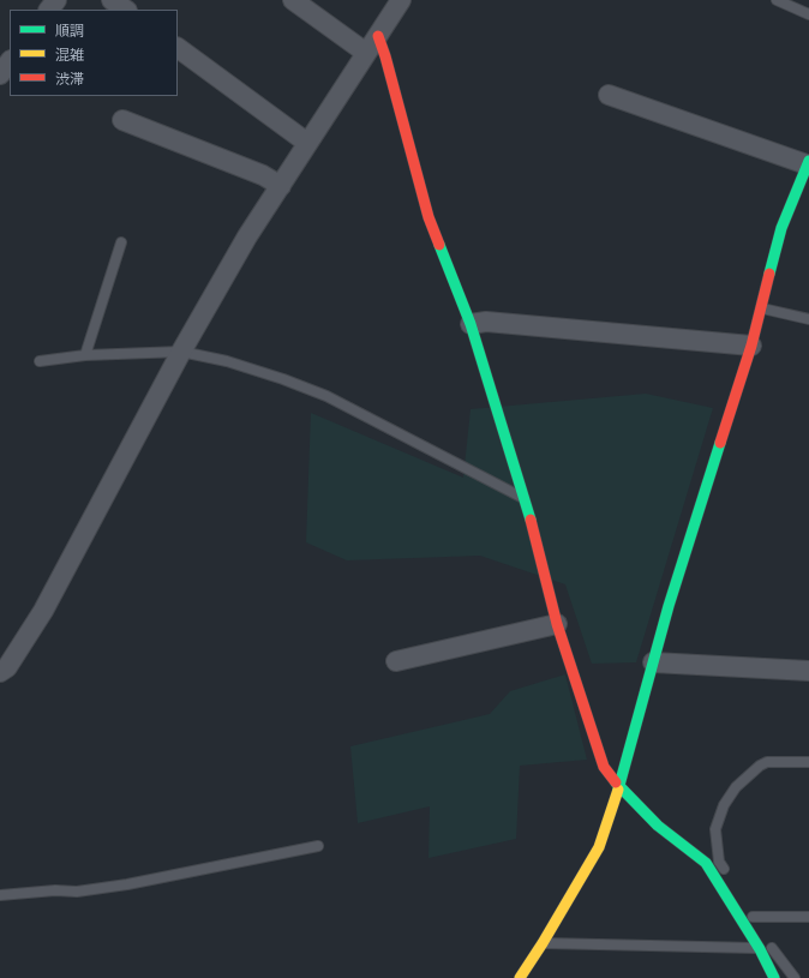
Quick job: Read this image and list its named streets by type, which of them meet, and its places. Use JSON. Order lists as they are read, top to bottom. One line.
{"legend":["順調","混雑","渋滞"]}
